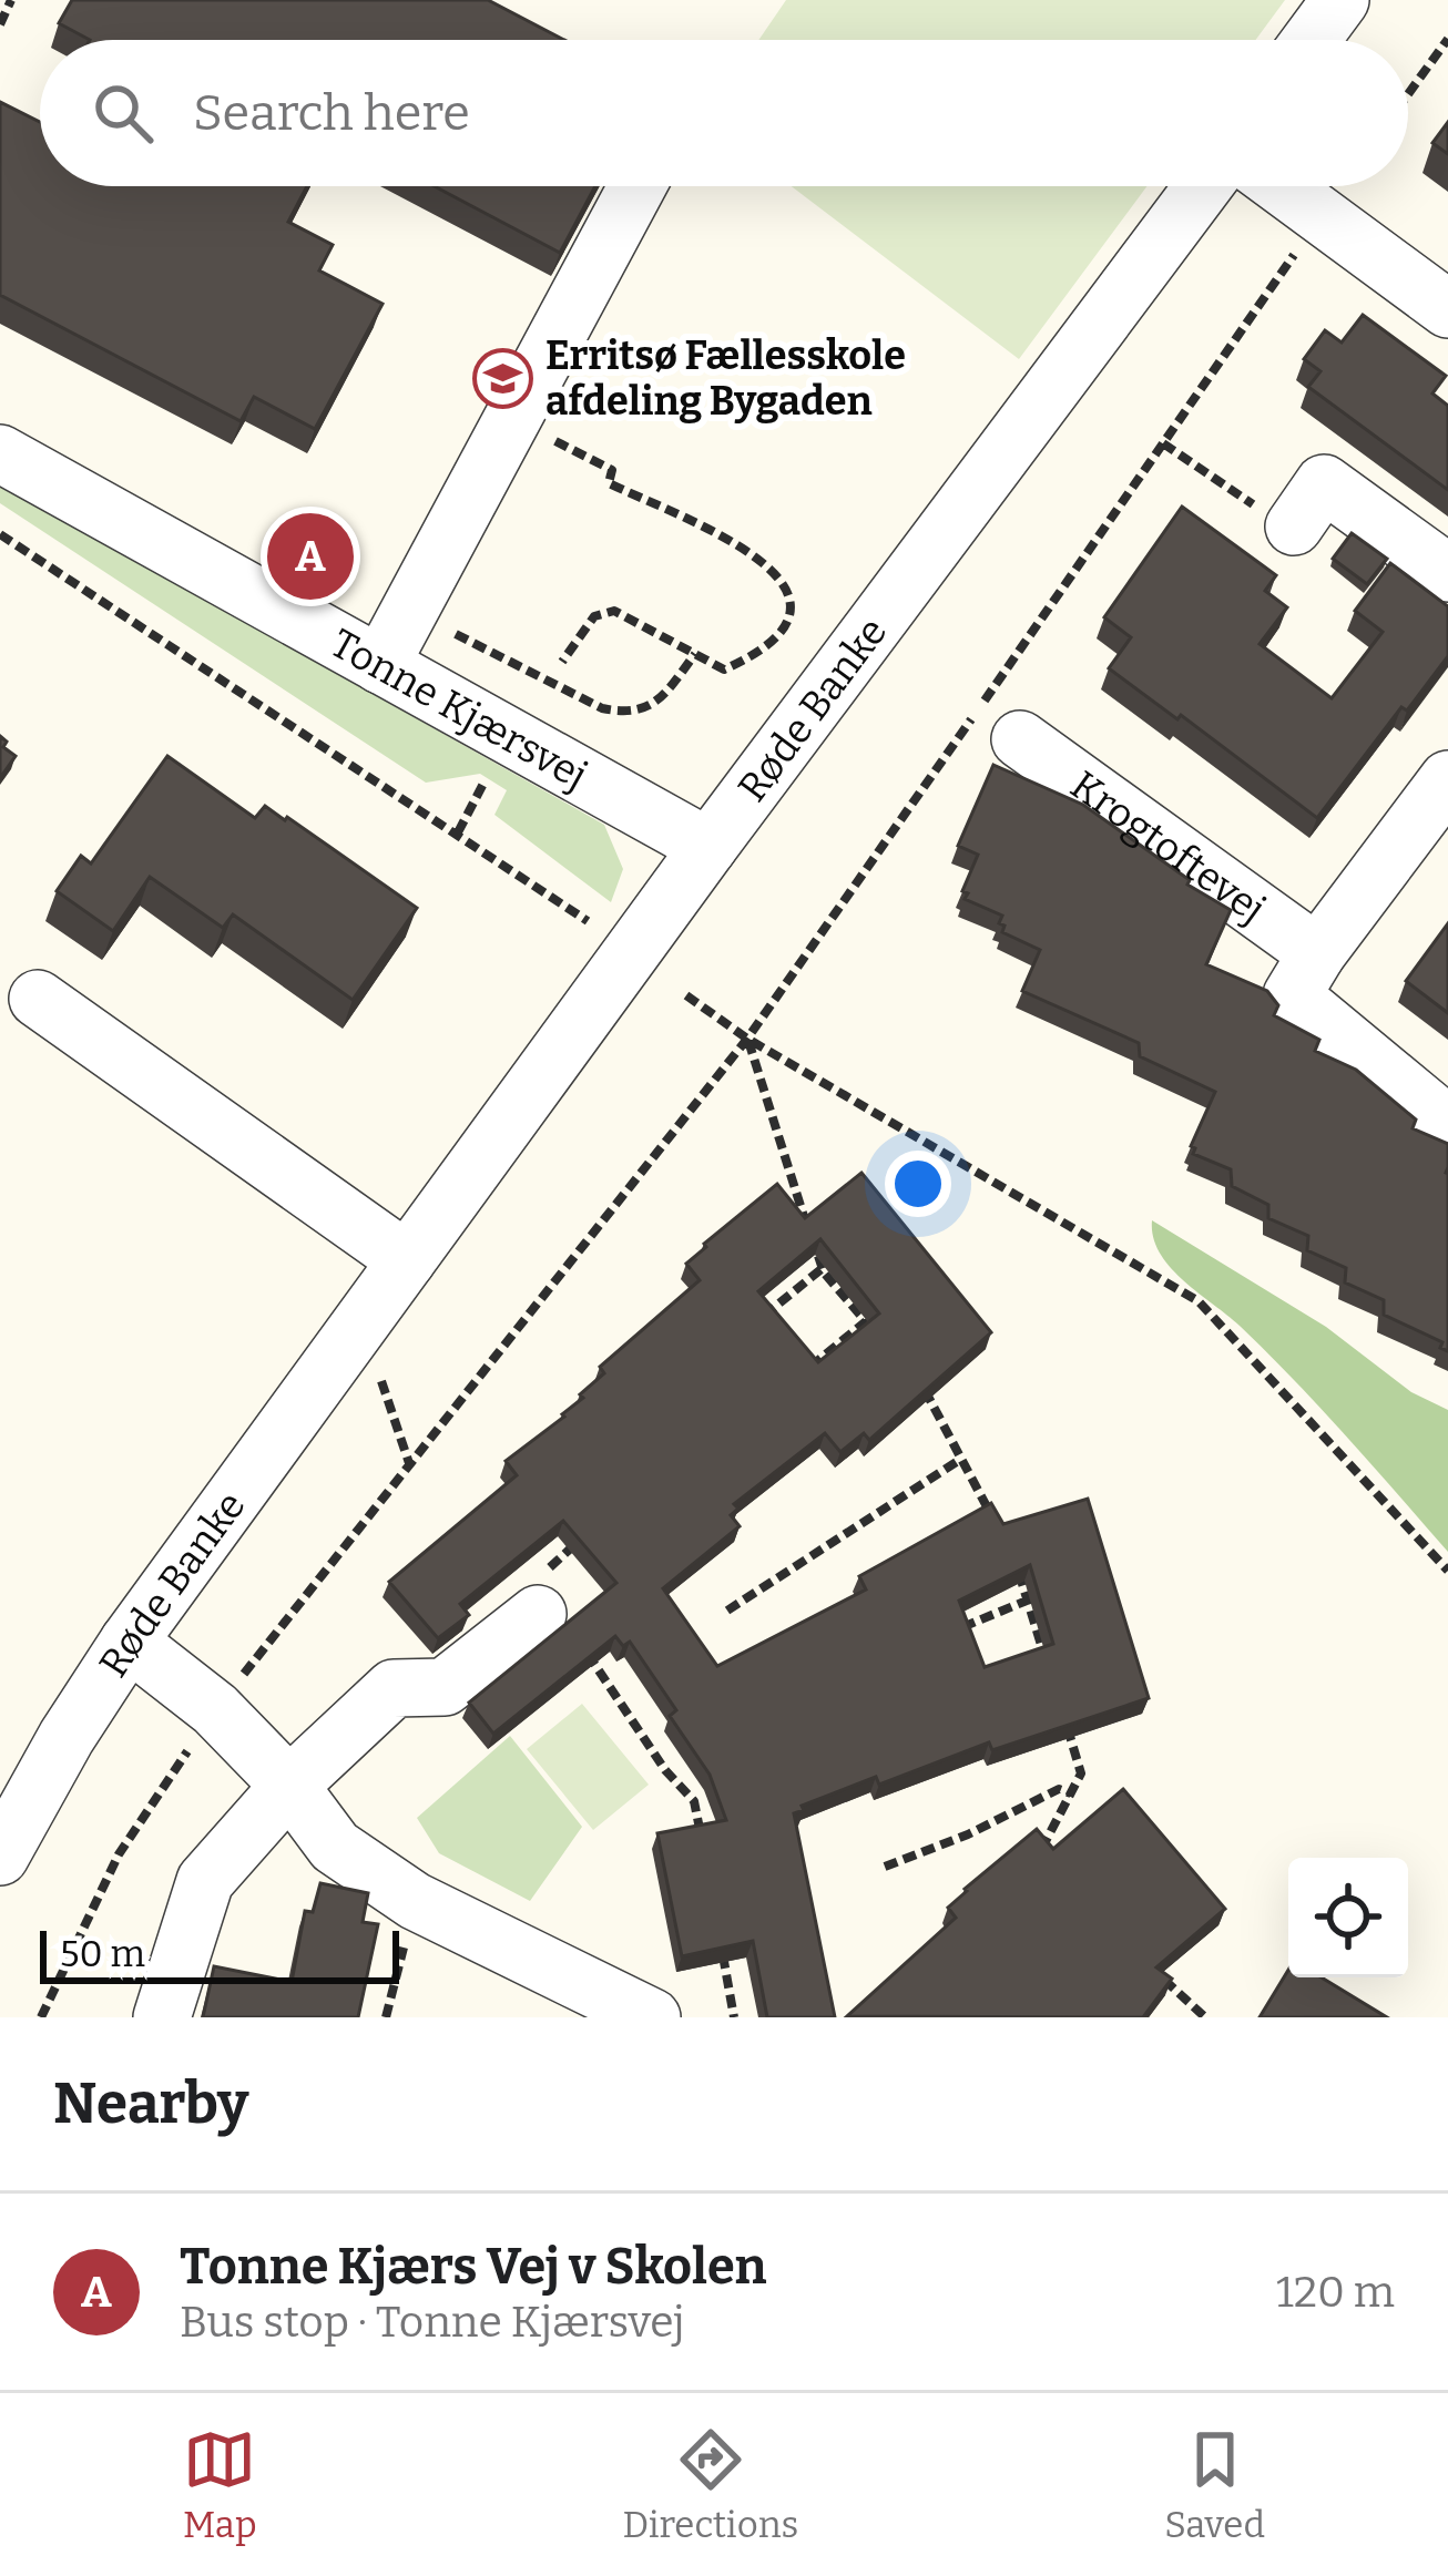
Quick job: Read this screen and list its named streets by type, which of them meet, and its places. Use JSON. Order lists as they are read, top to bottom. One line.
{"streets":{"street":["Tonne Kjærsvej","Røde Banke","Krogtoftevej"]},"crossings":[["Tonne Kjærsvej","Røde Banke"]],"places":{"school or university":["Erritsø Fællesskole afdeling Bygaden"]},"scale_bar":"50 m","page":{"search":"Search here","pins":"A","scale":"50 m","heading":"Nearby","list":[{"mark":"A","name":"Tonne Kjærs Vej v Skolen","note":"Bus stop · Tonne Kjærsvej","value":"120 m"}],"nav":["Map","Directions","Saved"]}}
